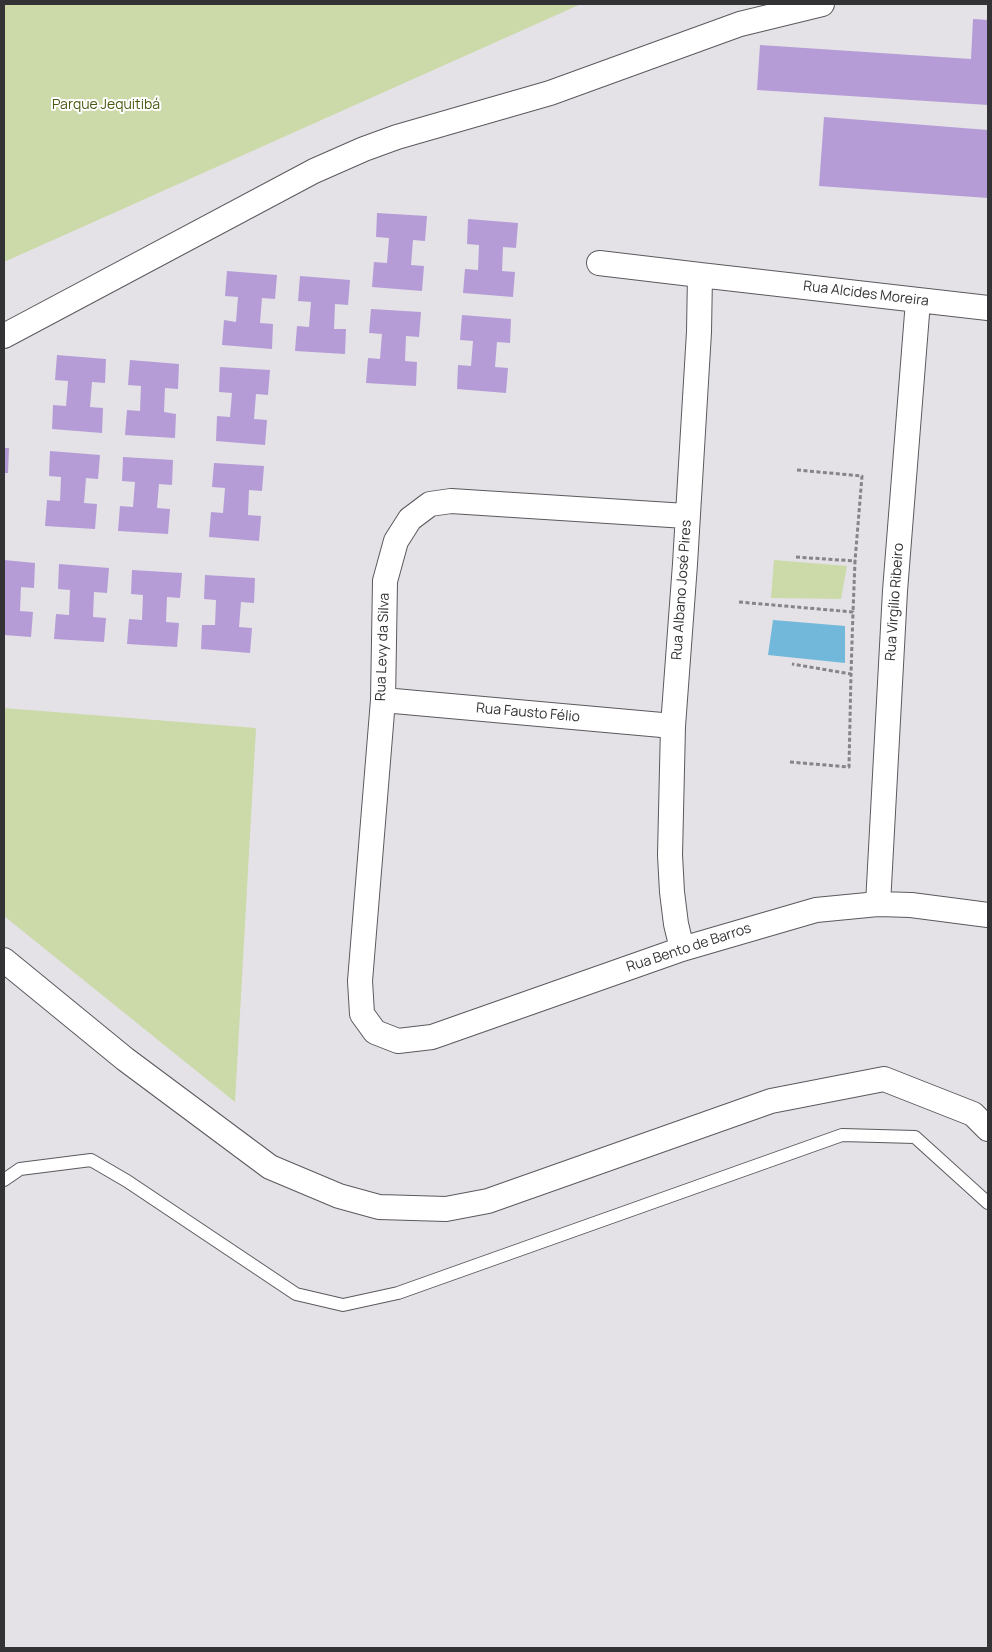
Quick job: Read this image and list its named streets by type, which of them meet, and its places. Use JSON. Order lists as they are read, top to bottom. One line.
{"streets":{"street":["Rua Alcides Moreira","Rua Albano José Pires","Rua Virgílio Ribeiro","Rua Levy da Silva","Rua Fausto Félio","Rua Bento de Barros"]},"crossings":[["Rua Alcides Moreira","Rua Albano José Pires"],["Rua Alcides Moreira","Rua Virgílio Ribeiro"],["Rua Albano José Pires","Rua Levy da Silva"],["Rua Albano José Pires","Rua Fausto Félio"],["Rua Albano José Pires","Rua Bento de Barros"],["Rua Virgílio Ribeiro","Rua Bento de Barros"],["Rua Levy da Silva","Rua Fausto Félio"],["Rua Levy da Silva","Rua Bento de Barros"]],"parks":["Parque Jequitibá"]}
